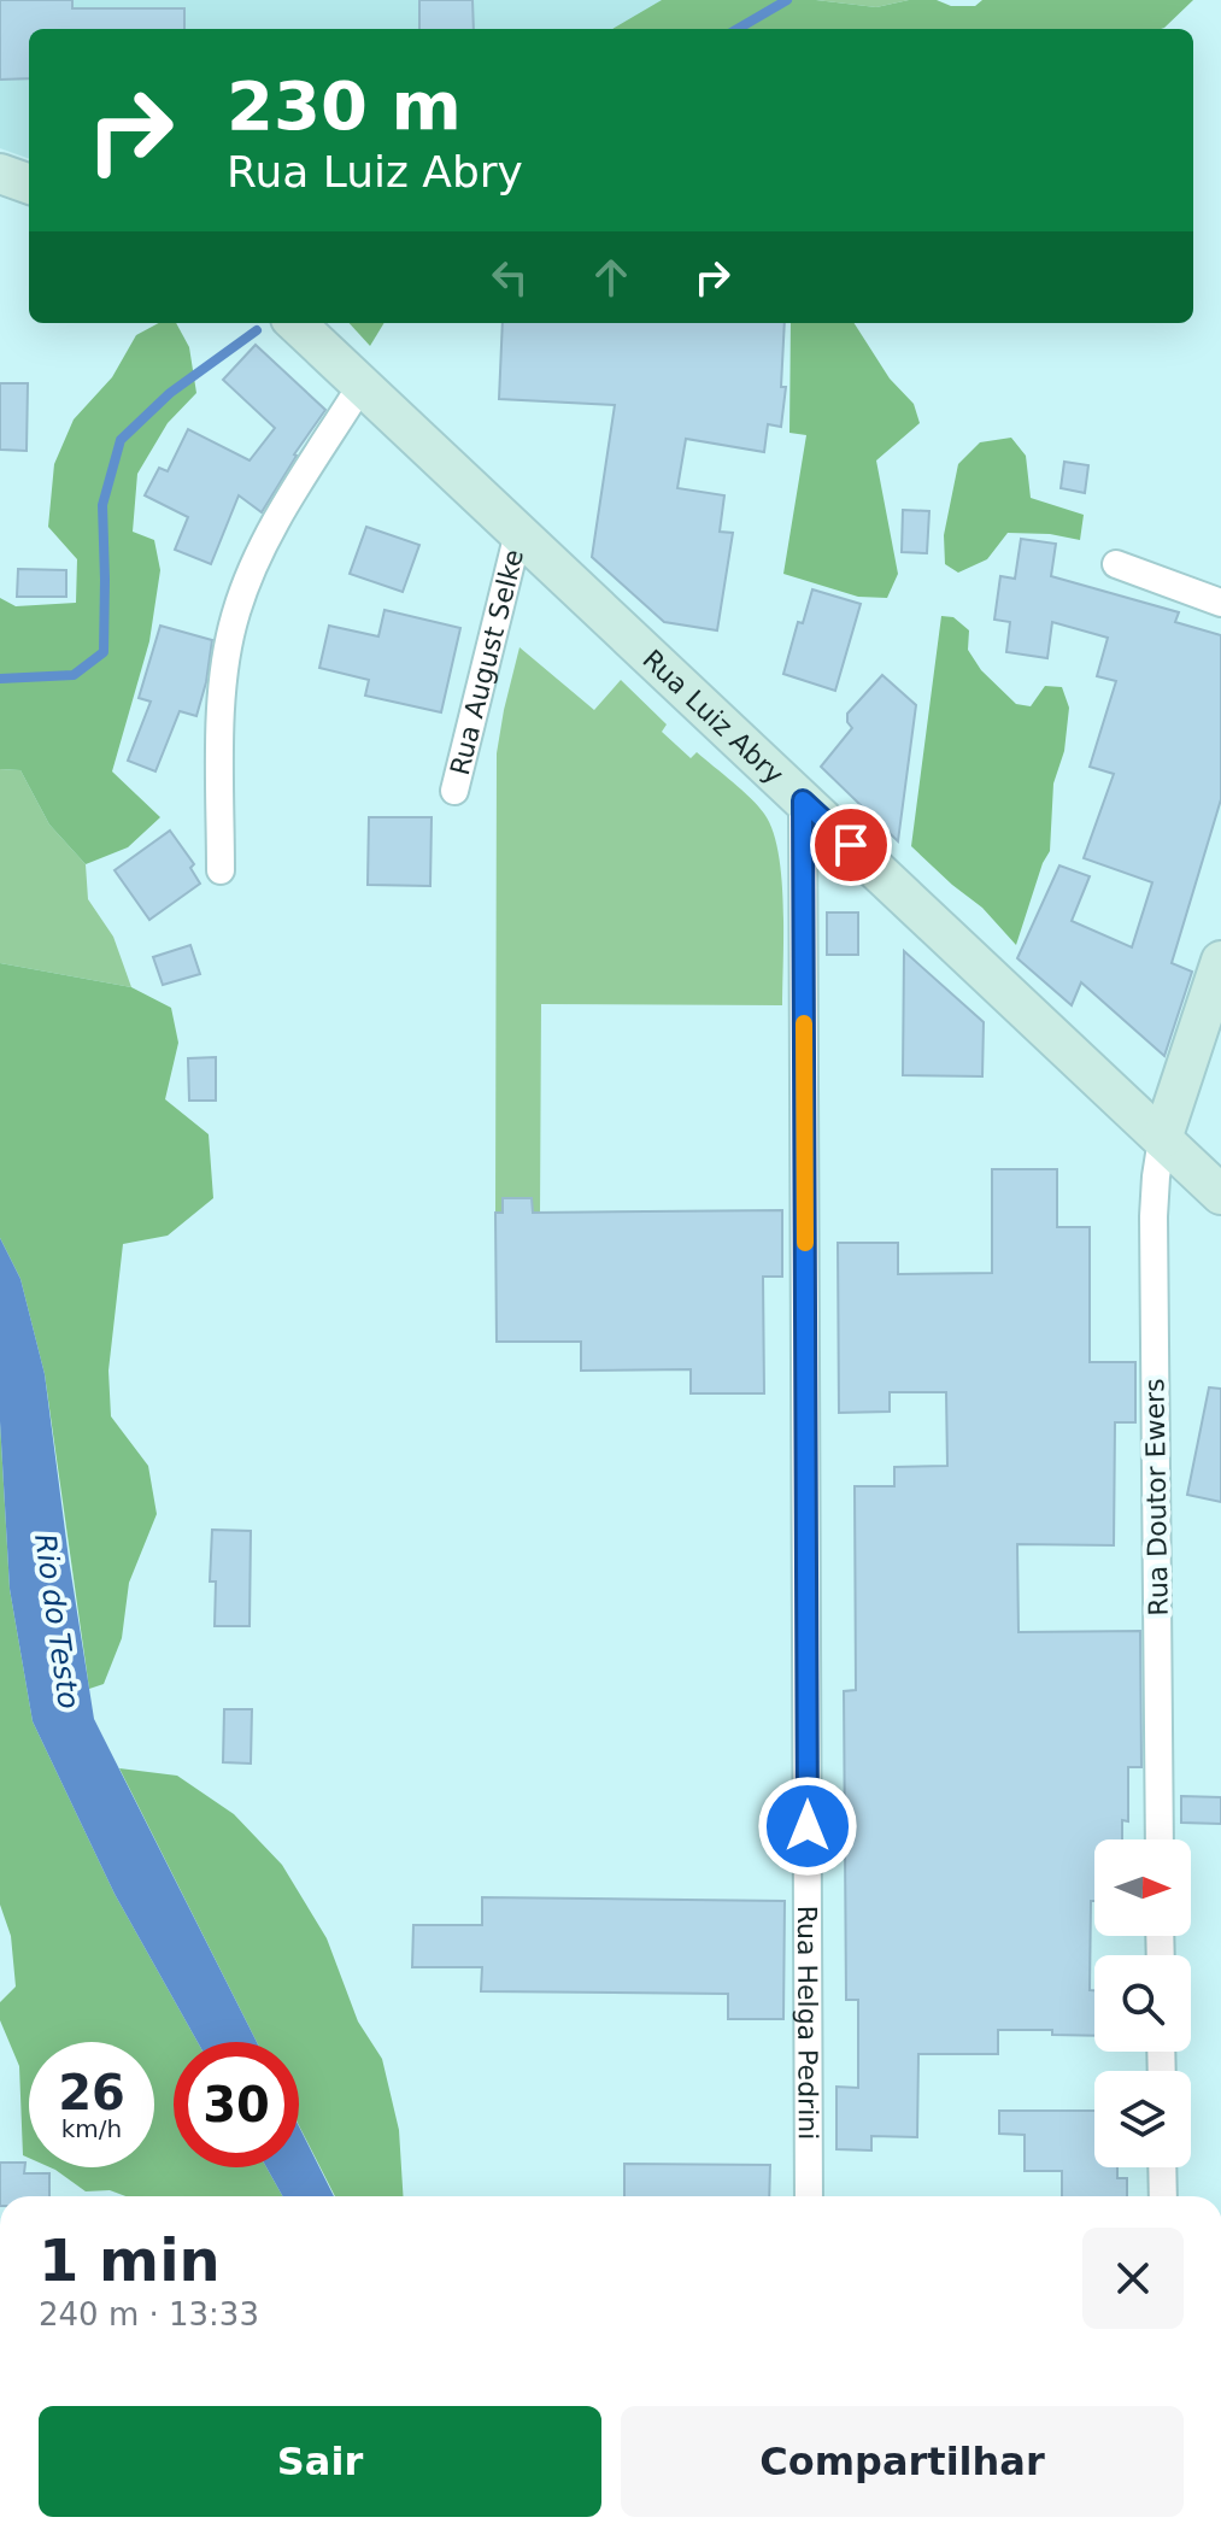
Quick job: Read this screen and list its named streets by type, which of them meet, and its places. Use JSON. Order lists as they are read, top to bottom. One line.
{"streets":{"main road":["Rua Luiz Abry"],"street":["Rua August Selke","Rua Doutor Ewers","Rua Helga Pedrini"]},"crossings":[["Rua August Selke","Rua Luiz Abry"],["Rua Luiz Abry","Rua Doutor Ewers"],["Rua Luiz Abry","Rua Helga Pedrini"]],"water":["Rio do Testo"],"north":"right","page":{"turn":["230 m","Rua Luiz Abry"],"speed":"26 km/h","limit":"30","heading":["1 min","240 m · 13:33"],"buttons":["Sair","Compartilhar"]}}
